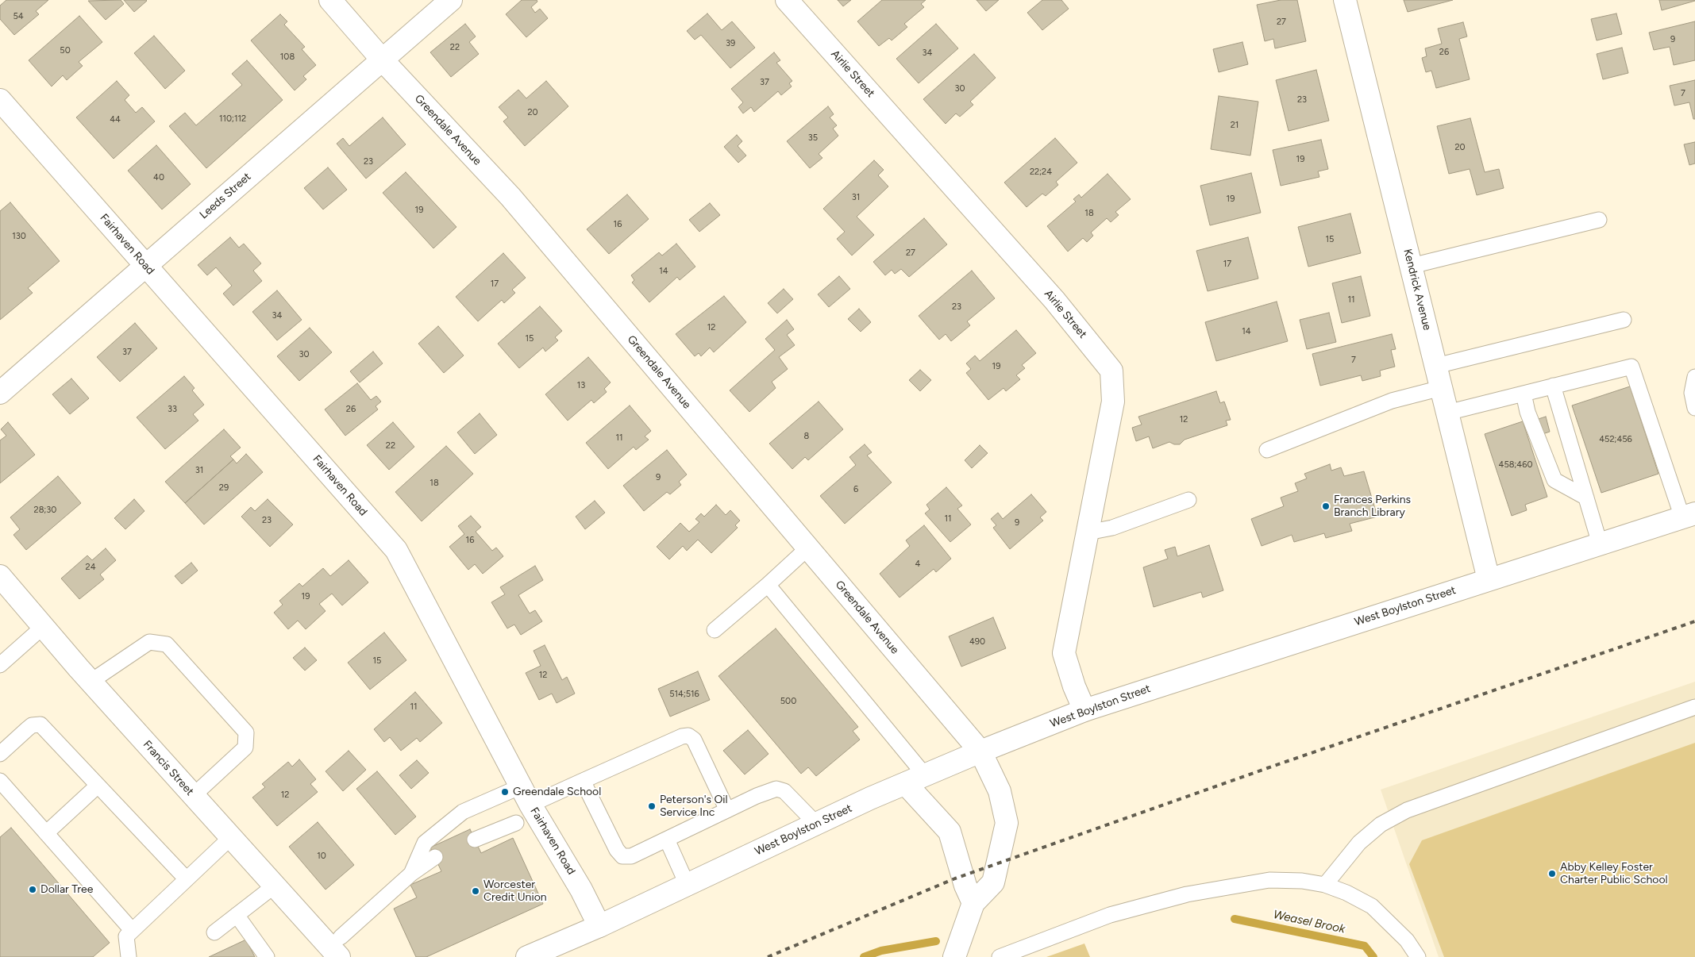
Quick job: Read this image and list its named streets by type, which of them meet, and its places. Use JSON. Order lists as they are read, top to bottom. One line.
{"streets":{"street":["Airlie Street","Greendale Avenue","Leeds Street","Fairhaven Road","Kendrick Avenue","West Boylston Street","Francis Street"]},"crossings":[["Airlie Street","West Boylston Street"],["Greendale Avenue","Leeds Street"],["Greendale Avenue","West Boylston Street"],["Leeds Street","Fairhaven Road"],["Fairhaven Road","West Boylston Street"],["Kendrick Avenue","West Boylston Street"]],"water":["Weasel Brook"],"places":["Frances Perkins Branch Library","Greendale School","Peterson's Oil Service Inc","Abby Kelley Foster Charter Public School","Dollar Tree","Worcester Credit Union"],"house_numbers":["54","27","9","39","22","50","26","34","108","37","30","7","23","20","110;112","44","21","35","20","19","23","22;24","40","31","19","19","18","16","130","15","27","17","14","17","11","23","34","12","14","15","37","30","7","19","13","33","26","12","8","11","452;456","22","458;460","31","9","18","29","6","28;30","11","23","9","16","4","24","19","490","15","12","514;516","500","11","12","10"]}
